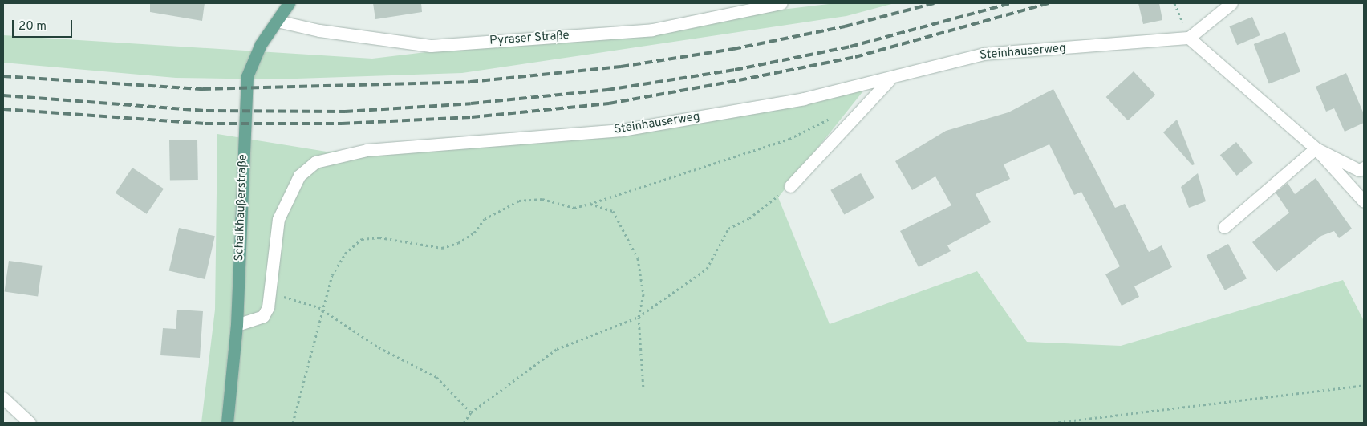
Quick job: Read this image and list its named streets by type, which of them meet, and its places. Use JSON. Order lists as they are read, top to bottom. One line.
{"streets":{"main road":["Schalkhaußerstraße"],"street":["Pyraser Straße","Steinhauserweg"]},"crossings":[["Pyraser Straße","Schalkhaußerstraße"],["Steinhauserweg","Schalkhaußerstraße"]],"scale_bar":"20 m"}
